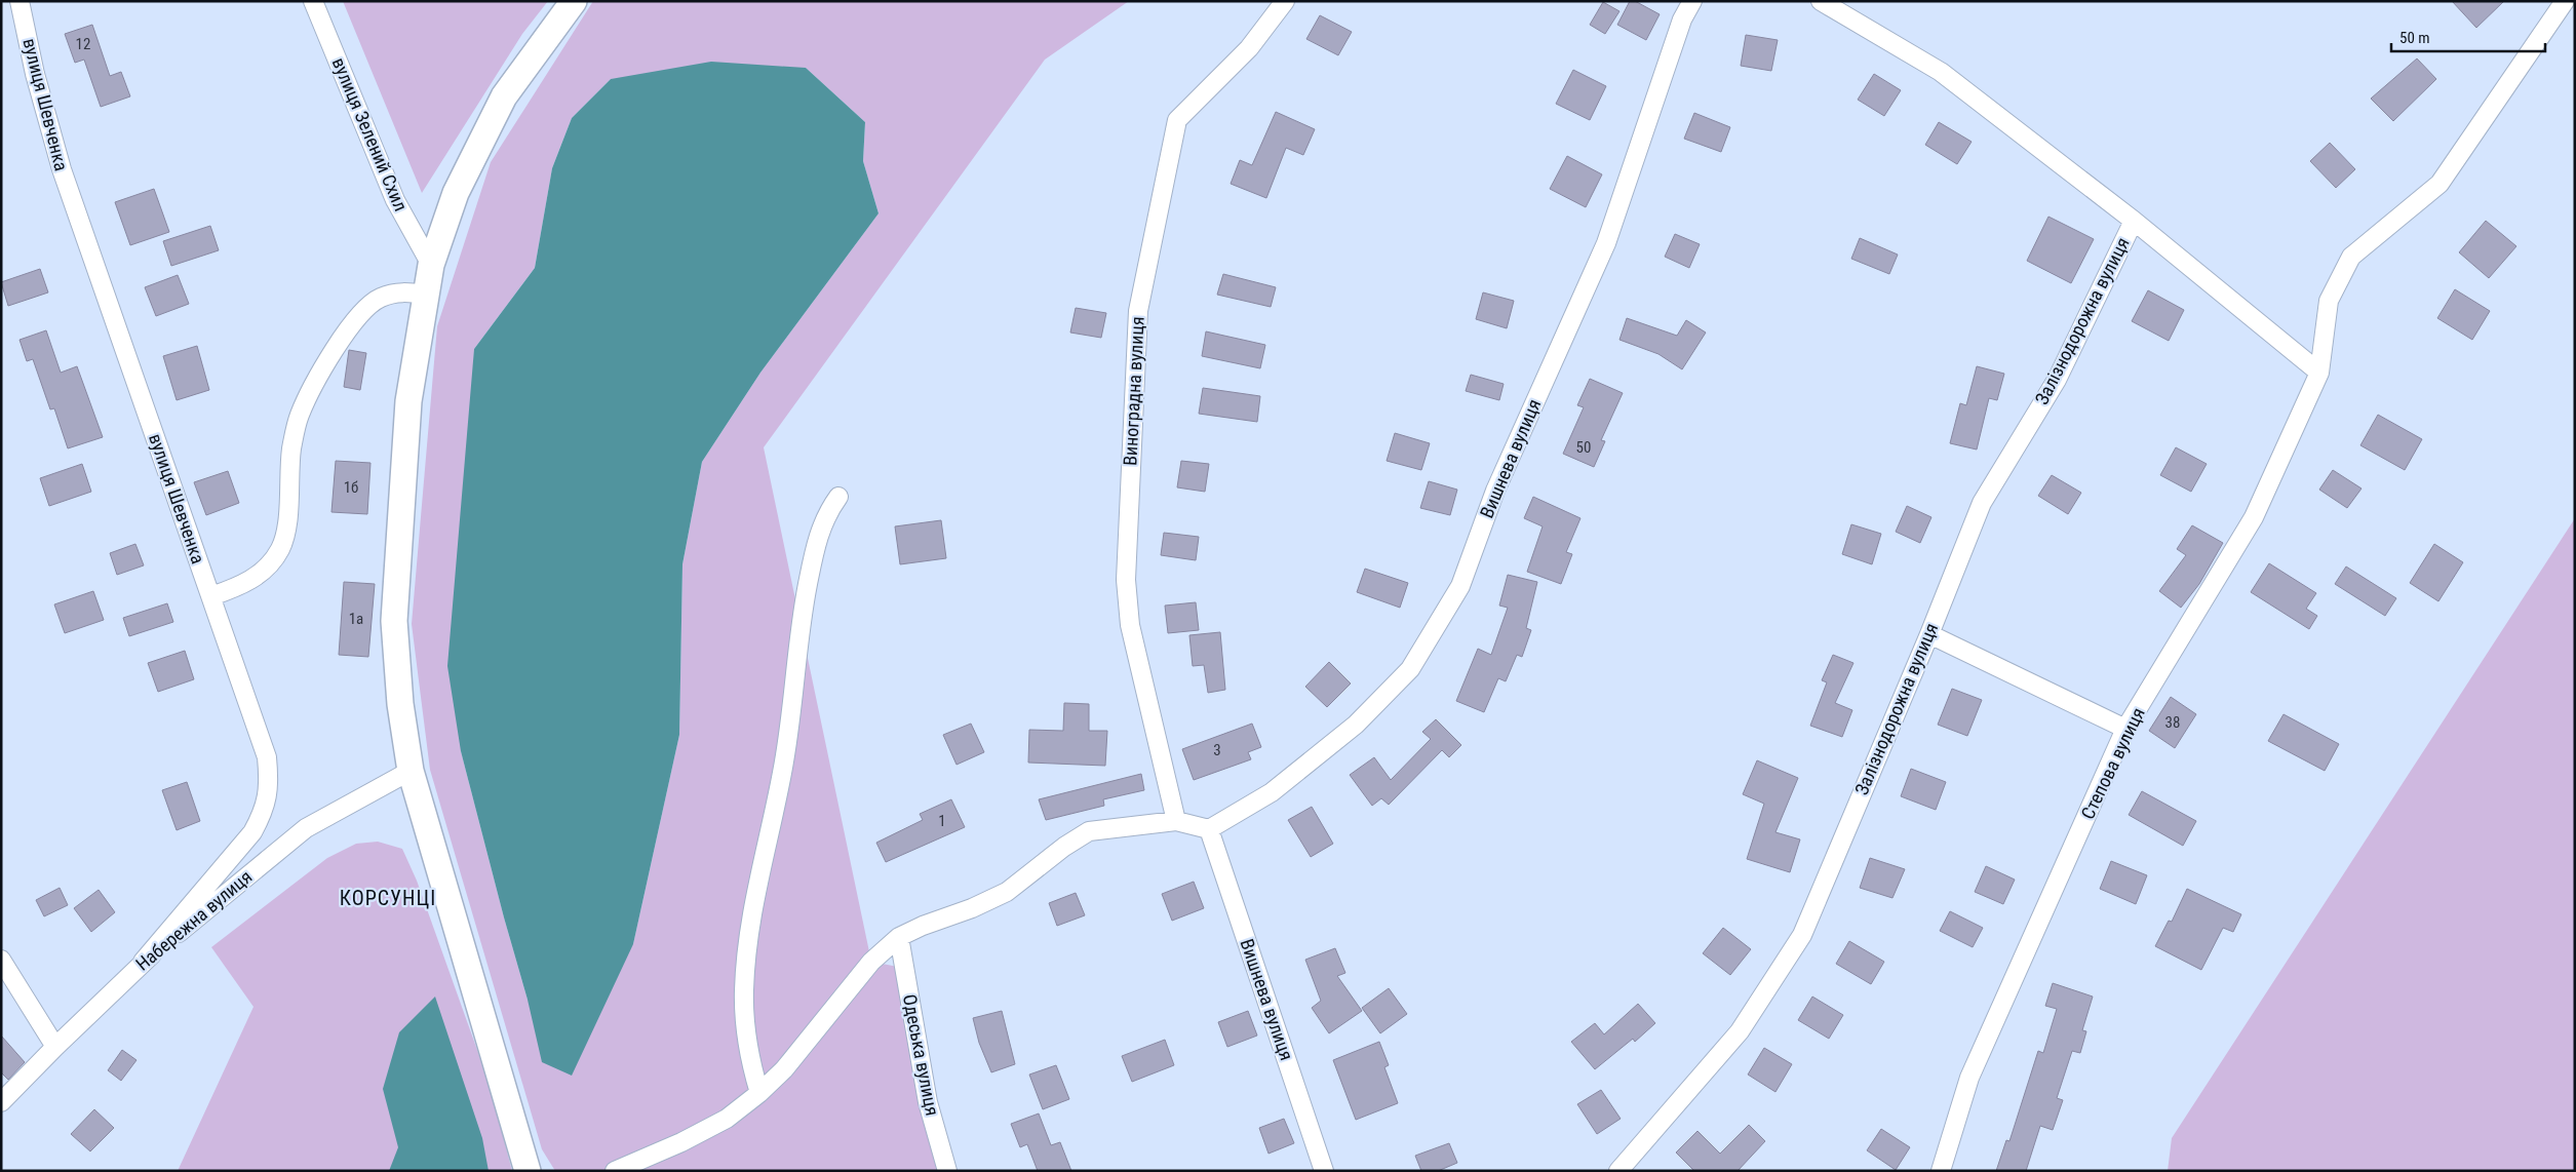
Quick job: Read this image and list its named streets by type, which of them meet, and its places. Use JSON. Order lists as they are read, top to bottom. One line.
{"streets":{"street":["вулиця Шевченка","вулиця Зелений Схил","Залізнодорожна вулиця","Виноградна вулиця","Вишнева вулиця","Степова вулиця","Набережна вулиця","Одеська вулиця"]},"crossings":[["вулиця Шевченка","Набережна вулиця"]],"districts":["КОРСУНЦІ"],"house_numbers":["12","50","1б","1а","38","3","1"],"scale_bar":"50 m"}
